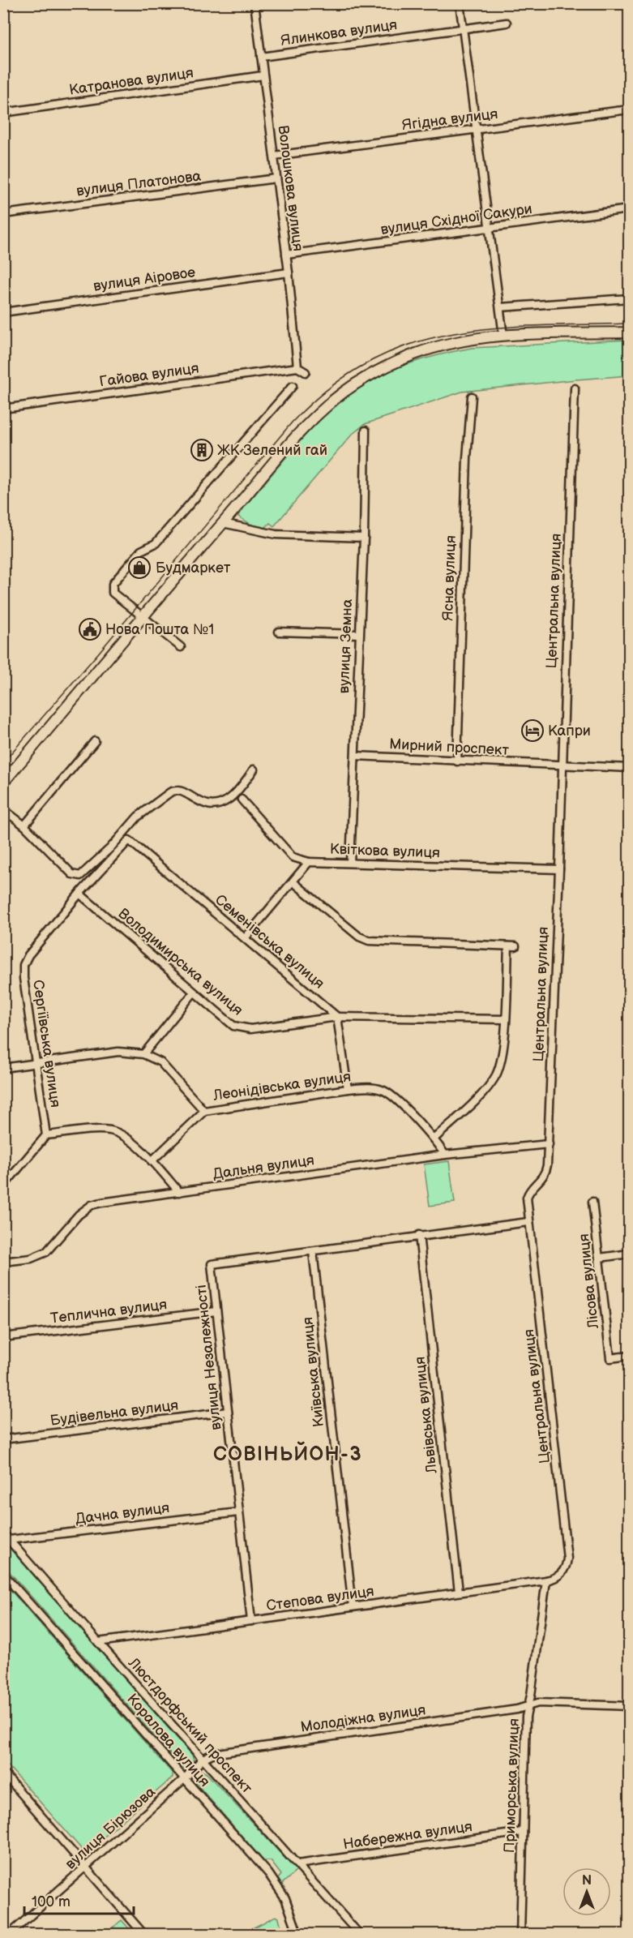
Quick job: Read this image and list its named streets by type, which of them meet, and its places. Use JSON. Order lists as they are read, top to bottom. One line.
{"streets":{"street":["Ялинкова вулиця","Катранова вулиця","Ягідна вулиця","вулиця Платонова","Волошкова вулиця","вулиця Східної Сакури","вулиця Аіровое","Гайова вулиця","Ясна вулиця","Центральна вулиця","вулиця Земна","Мирний проспект","Квіткова вулиця","Семенівська вулиця","Володимирська вулиця","Сергіївська вулиця","Леонідівська вулиця","Дальня вулиця","Лісова вулиця","Теплична вулиця","вулиця Незалежності","Київська вулиця","Будівельна вулиця","Львівська вулиця","Дачна вулиця","Степова вулиця","Молодіжна вулиця","Люстдорфський проспект","Коралова вулиця","Приморська вулиця","вулиця Бірюзова","Набережна вулиця"]},"crossings":[["Ялинкова вулиця","Волошкова вулиця"],["Катранова вулиця","Волошкова вулиця"],["Ягідна вулиця","Волошкова вулиця"],["вулиця Платонова","Волошкова вулиця"],["Волошкова вулиця","вулиця Східної Сакури"],["Волошкова вулиця","вулиця Аіровое"],["Волошкова вулиця","Гайова вулиця"],["Ясна вулиця","Мирний проспект"],["Центральна вулиця","Мирний проспект"],["Центральна вулиця","Квіткова вулиця"],["Центральна вулиця","Дальня вулиця"],["Центральна вулиця","Степова вулиця"],["Центральна вулиця","Приморська вулиця"],["вулиця Земна","Мирний проспект"],["вулиця Земна","Квіткова вулиця"],["Квіткова вулиця","Семенівська вулиця"],["Семенівська вулиця","Володимирська вулиця"],["Семенівська вулиця","Сергіївська вулиця"],["Володимирська вулиця","Сергіївська вулиця"],["Сергіївська вулиця","Леонідівська вулиця"],["Леонідівська вулиця","Дальня вулиця"],["Теплична вулиця","вулиця Незалежності"],["вулиця Незалежності","Київська вулиця"],["вулиця Незалежності","Будівельна вулиця"],["вулиця Незалежності","Дачна вулиця"],["вулиця Незалежності","Степова вулиця"],["Київська вулиця","Степова вулиця"],["Львівська вулиця","Степова вулиця"],["Дачна вулиця","Люстдорфський проспект"],["Степова вулиця","Люстдорфський проспект"],["Степова вулиця","Приморська вулиця"],["Молодіжна вулиця","Люстдорфський проспект"],["Молодіжна вулиця","Приморська вулиця"],["Молодіжна вулиця","вулиця Бірюзова"],["Люстдорфський проспект","вулиця Бірюзова"],["Люстдорфський проспект","Набережна вулиця"],["Коралова вулиця","вулиця Бірюзова"],["Приморська вулиця","Набережна вулиця"]],"districts":["СОВІНЬЙОН-3"],"places":{"building":["ЖК Зелений гай"],"shop":["Будмаркет"],"public building":["Нова Пошта №1"],"hotel":["Капри"]},"scale_bar":"100 m","north":"top"}
